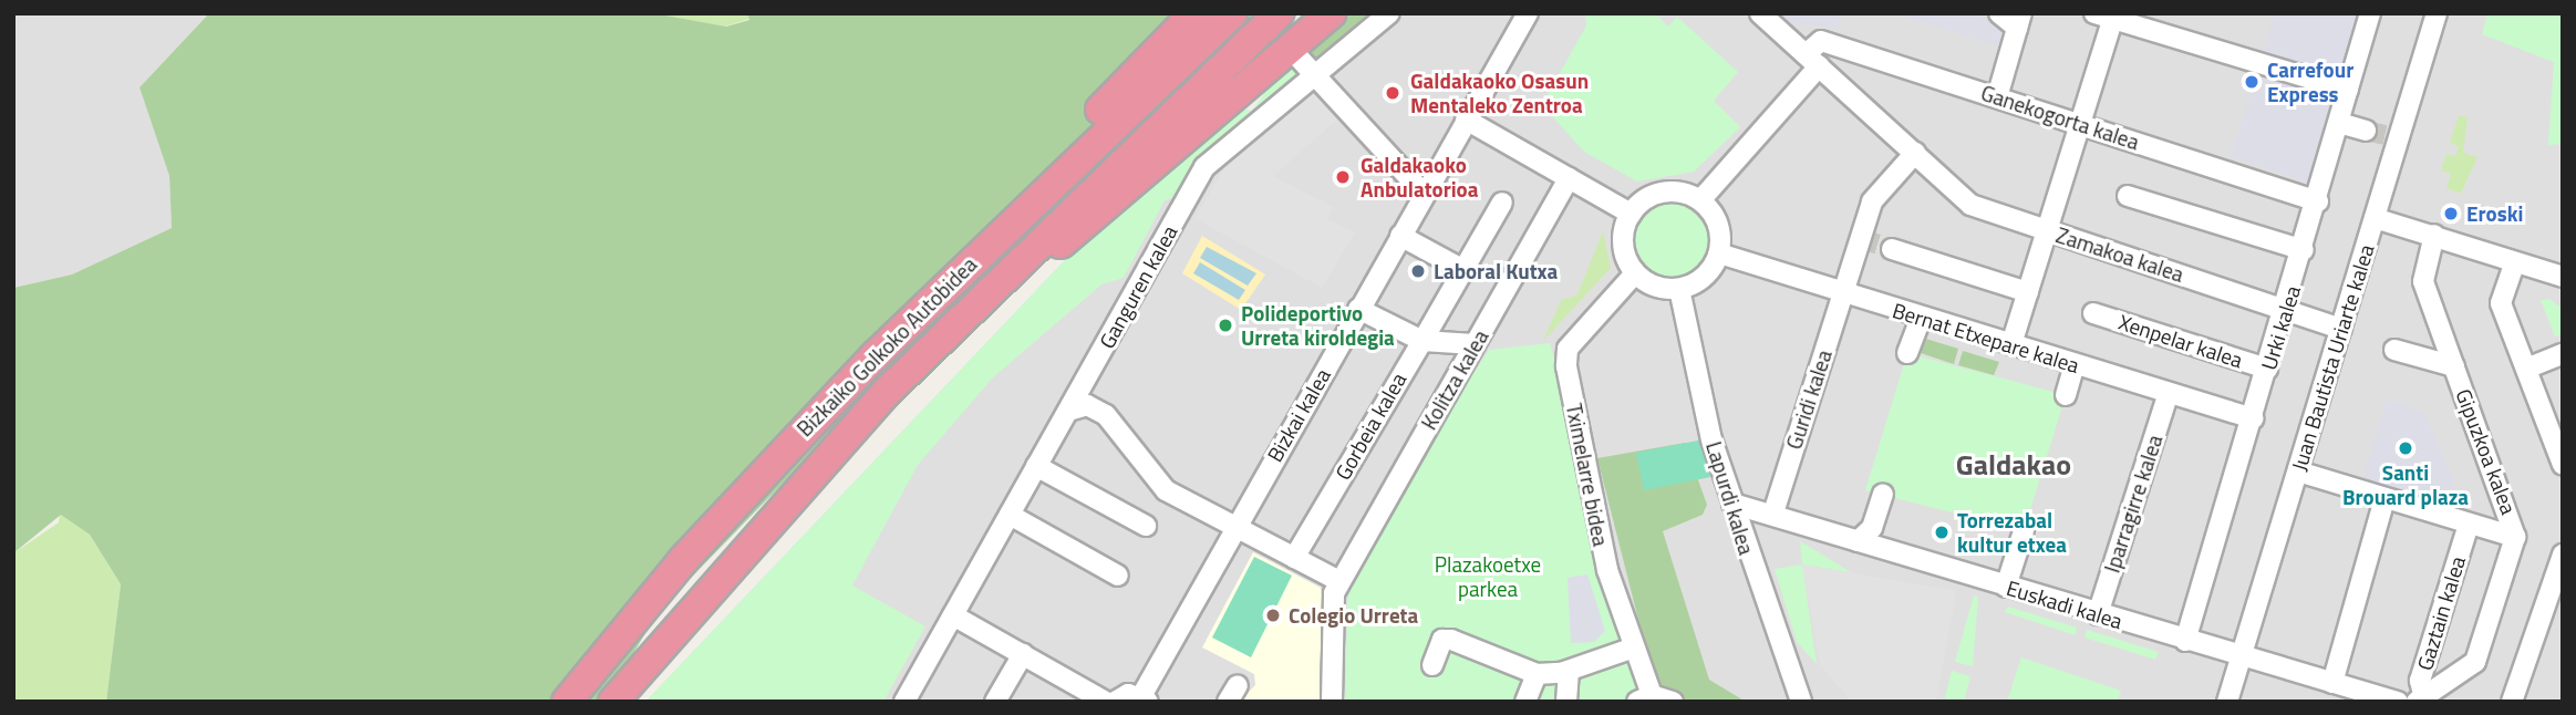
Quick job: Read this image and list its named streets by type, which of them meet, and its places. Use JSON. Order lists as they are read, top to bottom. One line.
{"streets":{"highway":["Bizkaiko Golkoko Autobidea"],"street":["Ganekogorta kalea","Zamakoa kalea","Ganguren kalea","Urki kalea","Bernat Etxepare kalea","Xenpelar kalea","Juan Bautista Uriarte kalea","Kolitza kalea","Guridi kalea","Bizkai kalea","Gorbeia kalea","Gipuzkoa kalea","Tximelarre bidea","Lapurdi kalea","Iparragirre kalea","Euskadi kalea","Gaztain kalea"]},"crossings":[["Ganekogorta kalea","Zamakoa kalea"],["Ganekogorta kalea","Urki kalea"],["Zamakoa kalea","Urki kalea"],["Zamakoa kalea","Juan Bautista Uriarte kalea"],["Zamakoa kalea","Guridi kalea"],["Urki kalea","Bernat Etxepare kalea"],["Urki kalea","Xenpelar kalea"],["Urki kalea","Euskadi kalea"],["Bernat Etxepare kalea","Guridi kalea"],["Bernat Etxepare kalea","Tximelarre bidea"],["Bernat Etxepare kalea","Lapurdi kalea"],["Bernat Etxepare kalea","Iparragirre kalea"],["Juan Bautista Uriarte kalea","Euskadi kalea"],["Gipuzkoa kalea","Gaztain kalea"],["Tximelarre bidea","Lapurdi kalea"],["Lapurdi kalea","Euskadi kalea"],["Iparragirre kalea","Euskadi kalea"]],"districts":["Galdakao"],"parks":["Plazakoetxe parkea"],"places":["Carrefour Express","Galdakaoko Osasun Mentaleko Zentroa","Galdakaoko Anbulatorioa","Eroski","Laboral Kutxa","Polideportivo Urreta kiroldegia","Santi Brouard plaza","Torrezabal kultur etxea","Colegio Urreta"]}
